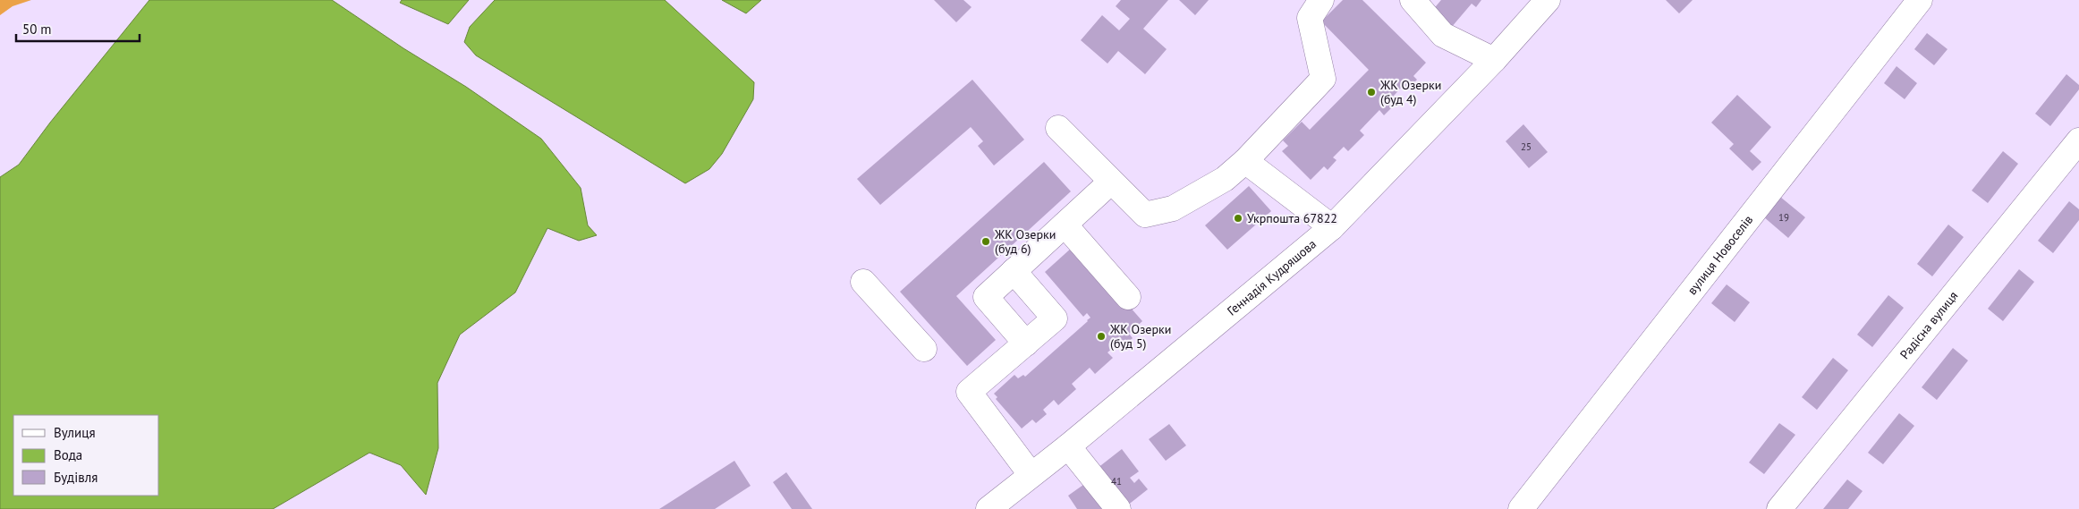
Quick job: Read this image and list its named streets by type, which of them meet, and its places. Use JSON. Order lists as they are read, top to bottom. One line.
{"streets":{"street":["вулиця Новоселів","Геннадія Кудряшова","Радісна вулиця"]},"places":["ЖК Озерки (буд 4)","Укрпошта 67822","ЖК Озерки (буд 6)","ЖК Озерки (буд 5)"],"house_numbers":["25","19","41"],"legend":["Вулиця","Вода","Будівля"],"scale_bar":"50 m"}
